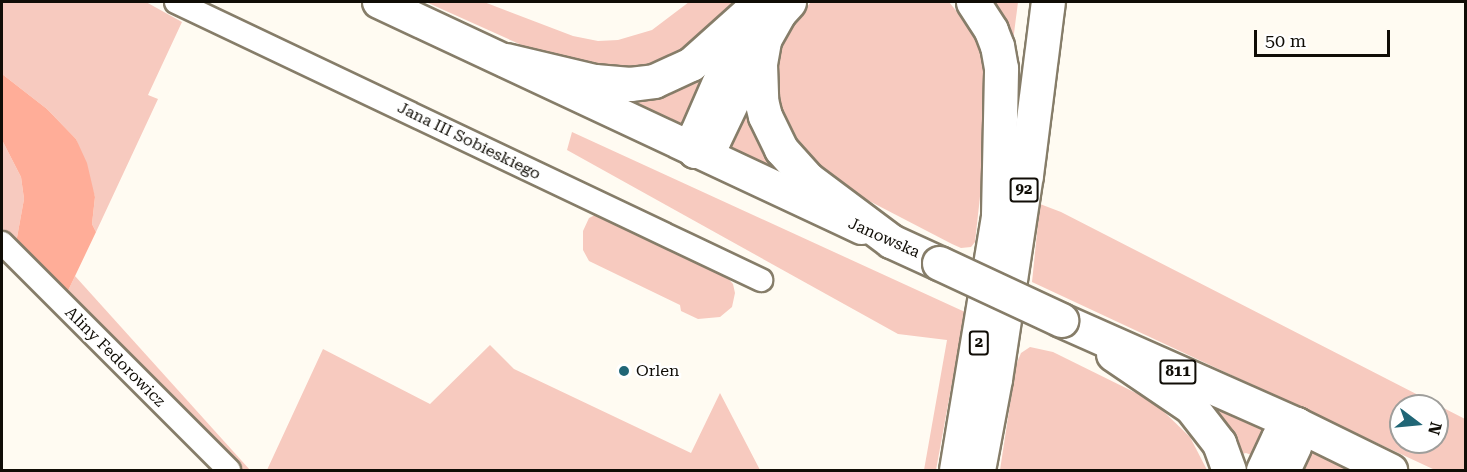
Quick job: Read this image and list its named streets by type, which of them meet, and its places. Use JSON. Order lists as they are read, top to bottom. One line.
{"streets":{"main road":["92","Janowska","2","811"],"street":["Jana III Sobieskiego","Aliny Fedorowicz"]},"crossings":[["92","2"]],"places":["Orlen"],"scale_bar":"50 m","north":"right"}
